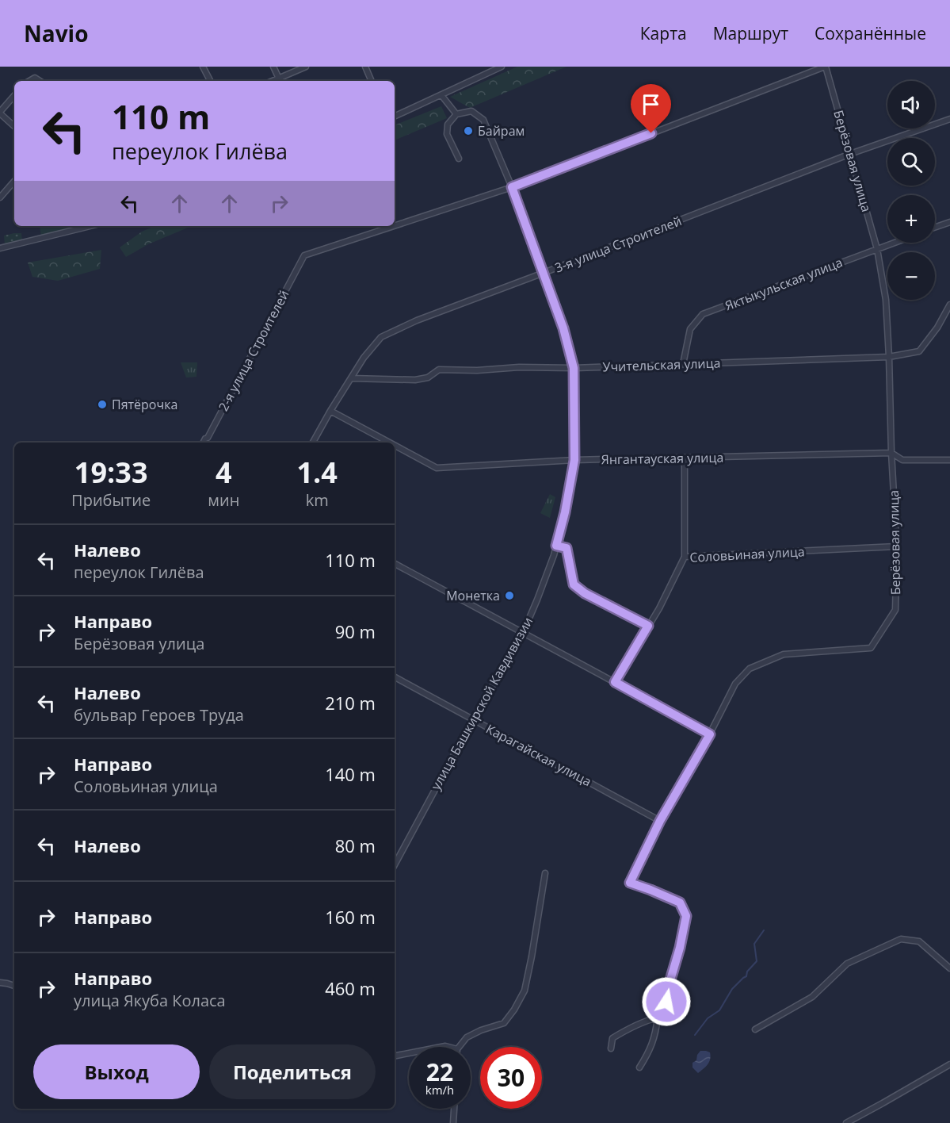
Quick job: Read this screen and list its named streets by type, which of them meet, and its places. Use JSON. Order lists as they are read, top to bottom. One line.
{"streets":{"street":["Берёзовая улица","3-я улица Строителей","Яктыкульская улица","2-я улица Строителей","Учительская улица","Янгантауская улица","Соловьиная улица","улица Башкирской Кавдивизии","Карагайская улица"]},"crossings":[["Берёзовая улица","3-я улица Строителей"],["Берёзовая улица","Яктыкульская улица"],["Берёзовая улица","Учительская улица"],["Берёзовая улица","Янгантауская улица"],["Берёзовая улица","Соловьиная улица"],["Берёзовая улица","Карагайская улица"],["3-я улица Строителей","Учительская улица"],["3-я улица Строителей","Янгантауская улица"],["3-я улица Строителей","улица Башкирской Кавдивизии"],["Яктыкульская улица","Учительская улица"],["2-я улица Строителей","улица Башкирской Кавдивизии"],["Учительская улица","улица Башкирской Кавдивизии"],["Янгантауская улица","улица Башкирской Кавдивизии"],["улица Башкирской Кавдивизии","Карагайская улица"]],"places":["Байрам","Пятёрочка","Монетка"],"page":{"header":"Navio","nav":["Карта","Маршрут","Сохранённые"],"map_buttons":["+","−"],"turn":["110 m","переулок Гилёва"],"eta":["19:33","Прибытие","4","мин","1.4","km"],"list":[{"name":"Налево","note":"переулок Гилёва","value":"110 m"},{"name":"Направо","note":"Берёзовая улица","value":"90 m"},{"name":"Налево","note":"бульвар Героев Труда","value":"210 m"},{"name":"Направо","note":"Соловьиная улица","value":"140 m"},{"name":"Налево","value":"80 m"},{"name":"Направо","value":"160 m"},{"name":"Направо","note":"улица Якуба Коласа","value":"460 m"}],"buttons":["Выход","Поделиться"],"speed":"22 km/h","limit":"30"}}
